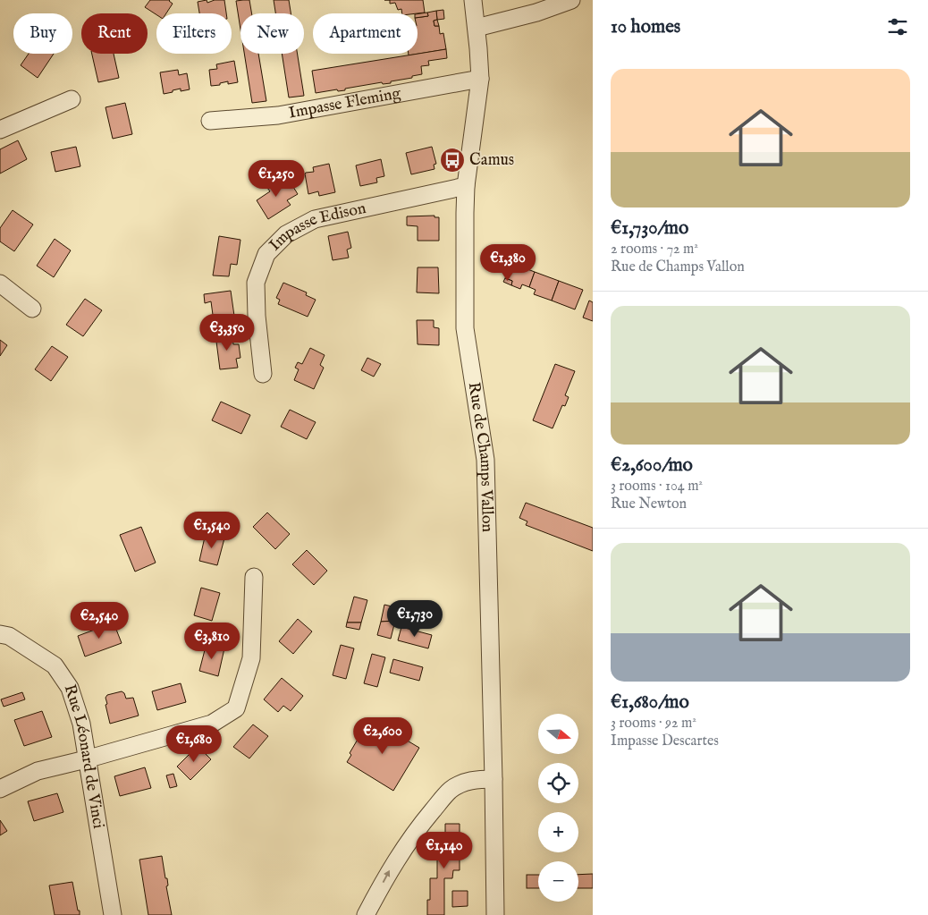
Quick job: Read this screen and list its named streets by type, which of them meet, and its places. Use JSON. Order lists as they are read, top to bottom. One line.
{"streets":{"street":["Impasse Fleming","Impasse Edison","Rue de Champs Vallon","Rue Léonard de Vinci"]},"crossings":[["Impasse Fleming","Rue de Champs Vallon"],["Impasse Edison","Rue de Champs Vallon"]],"places":{"bus stop":["Camus"]},"north":"right","page":{"heading":"10 homes","chip":["Buy","Rent","Filters","New","Apartment"],"list":[{"name":"€1,730/mo","note":"2 rooms · 72 m² · Rue de Champs Vallon"},{"name":"€2,600/mo","note":"3 rooms · 104 m² · Rue Newton"},{"name":"€1,680/mo","note":"3 rooms · 92 m² · Impasse Descartes"}],"price":["€1,250","€1,380","€3,350","€1,540","€1,730","€2,540","€3,810","€2,600","€1,680","€1,140"],"map_buttons":["+","−"]}}
